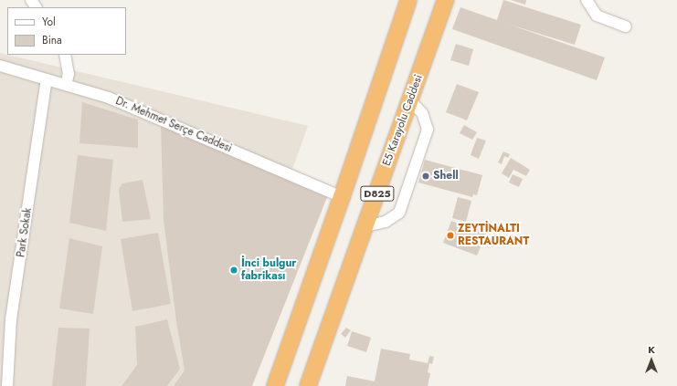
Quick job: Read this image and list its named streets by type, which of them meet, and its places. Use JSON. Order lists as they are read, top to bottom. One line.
{"streets":{"highway":["E5 Karayolu Caddesi","D825"],"street":["Dr. Mehmet Serçe Caddesi","Park Sokak"]},"crossings":[["Dr. Mehmet Serçe Caddesi","D825"],["Dr. Mehmet Serçe Caddesi","Park Sokak"]],"places":["Shell","ZEYTİNALTI RESTAURANT","İnci bulgur fabrikası"],"legend":["Yol","Bina"],"north":"top"}
